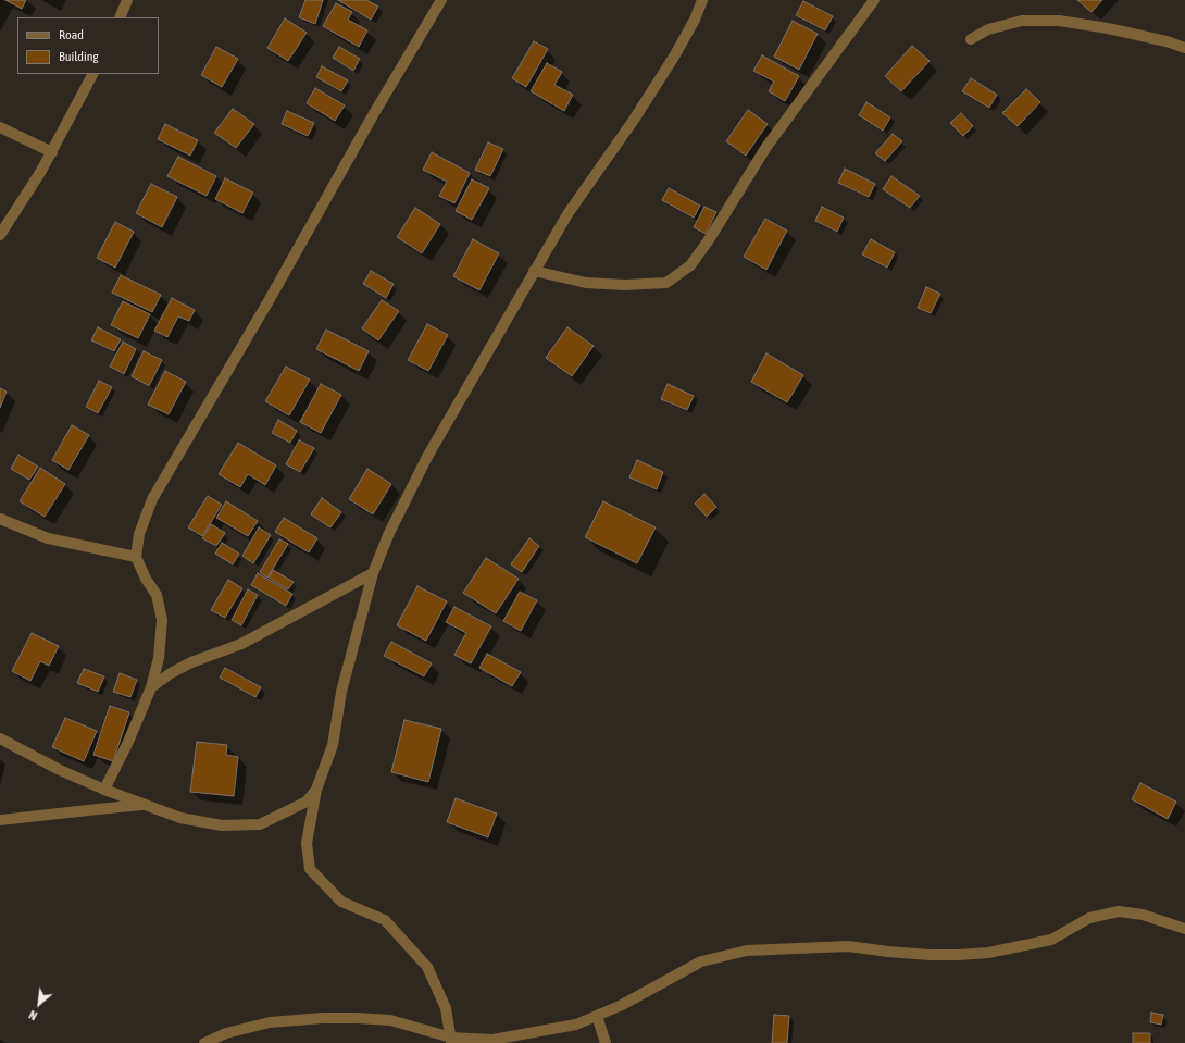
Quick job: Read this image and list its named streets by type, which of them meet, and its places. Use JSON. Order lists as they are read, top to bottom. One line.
{"legend":["Road","Building"],"north":"bottom left"}
